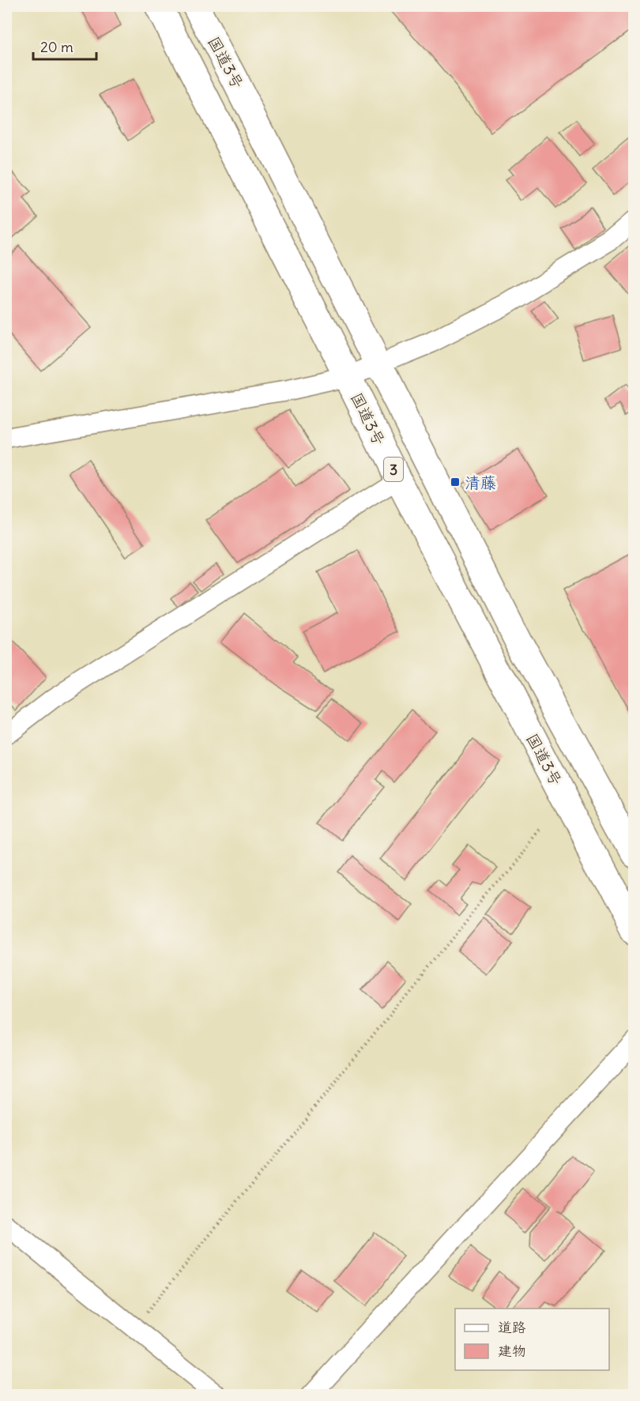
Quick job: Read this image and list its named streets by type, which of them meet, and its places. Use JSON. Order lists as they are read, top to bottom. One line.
{"streets":{"highway":["国道3号","3"]},"places":{"transit":["清藤"]},"legend":["道路","建物"],"scale_bar":"20 m"}
